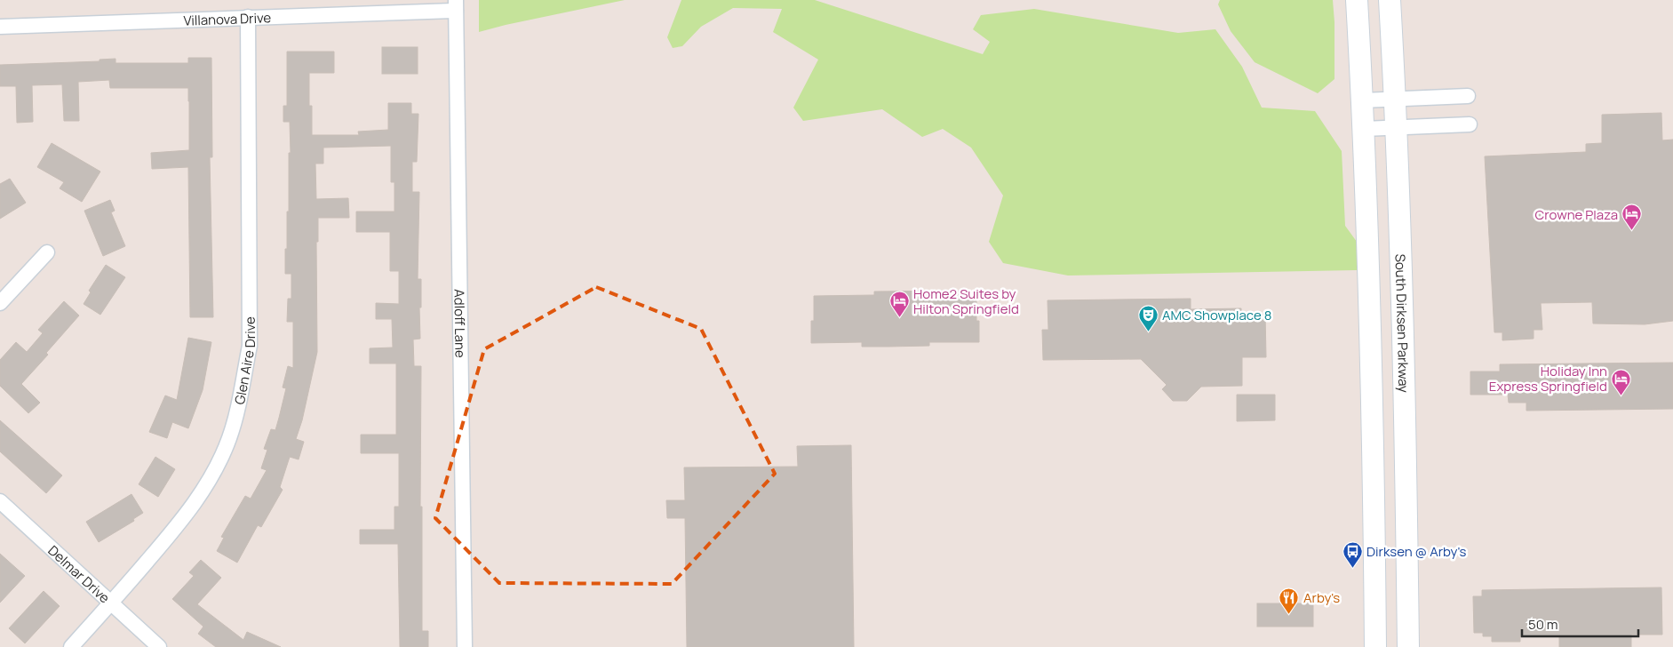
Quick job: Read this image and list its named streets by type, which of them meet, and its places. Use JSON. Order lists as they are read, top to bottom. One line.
{"streets":{"main road":["South Dirksen Parkway"],"street":["Villanova Drive","Adloff Lane","Glen Aire Drive","Delmar Drive"]},"crossings":[["Villanova Drive","Adloff Lane"],["Villanova Drive","Glen Aire Drive"],["Glen Aire Drive","Delmar Drive"]],"places":{"hotel":["Crowne Plaza","Home2 Suites by Hilton Springfield","Holiday Inn Express Springfield"],"theatre":["AMC Showplace 8"],"bus stop":["Dirksen @ Arby's"],"restaurant":["Arby's"]},"scale_bar":"50 m"}
